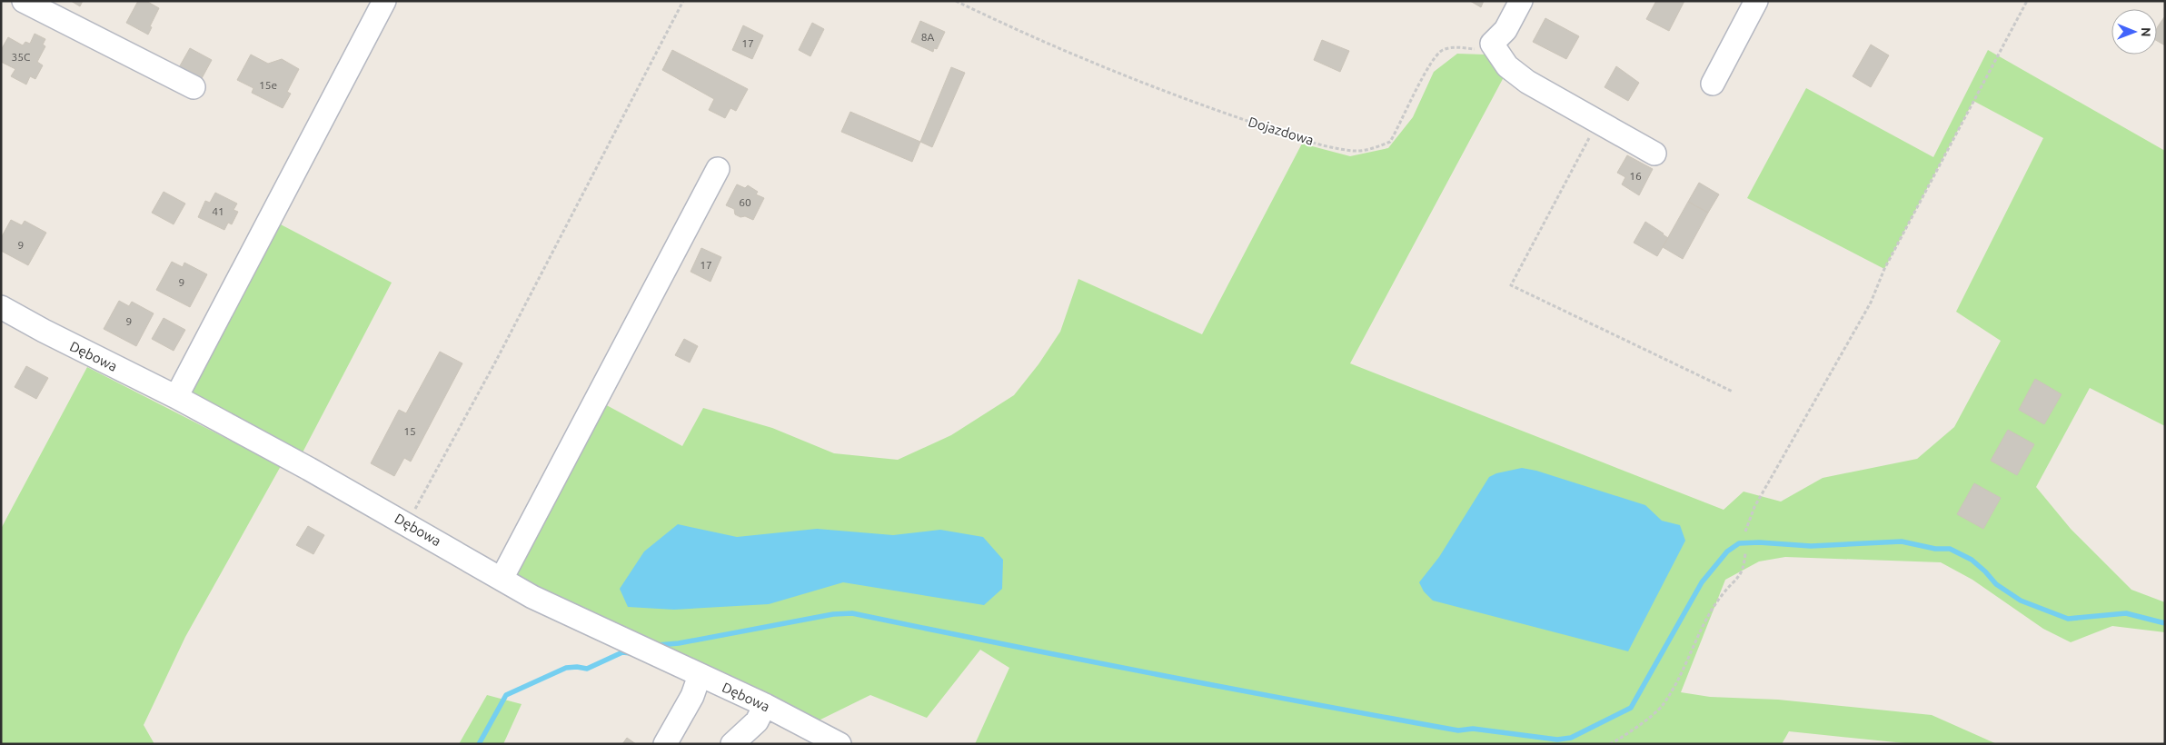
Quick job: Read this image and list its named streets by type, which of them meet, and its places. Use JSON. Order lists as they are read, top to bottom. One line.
{"streets":{"street":["Dębowa"],"path":["Dojazdowa"]},"house_numbers":["8A","17","35C","15e","16","60","41","9","17","9","9","15"],"north":"right"}
